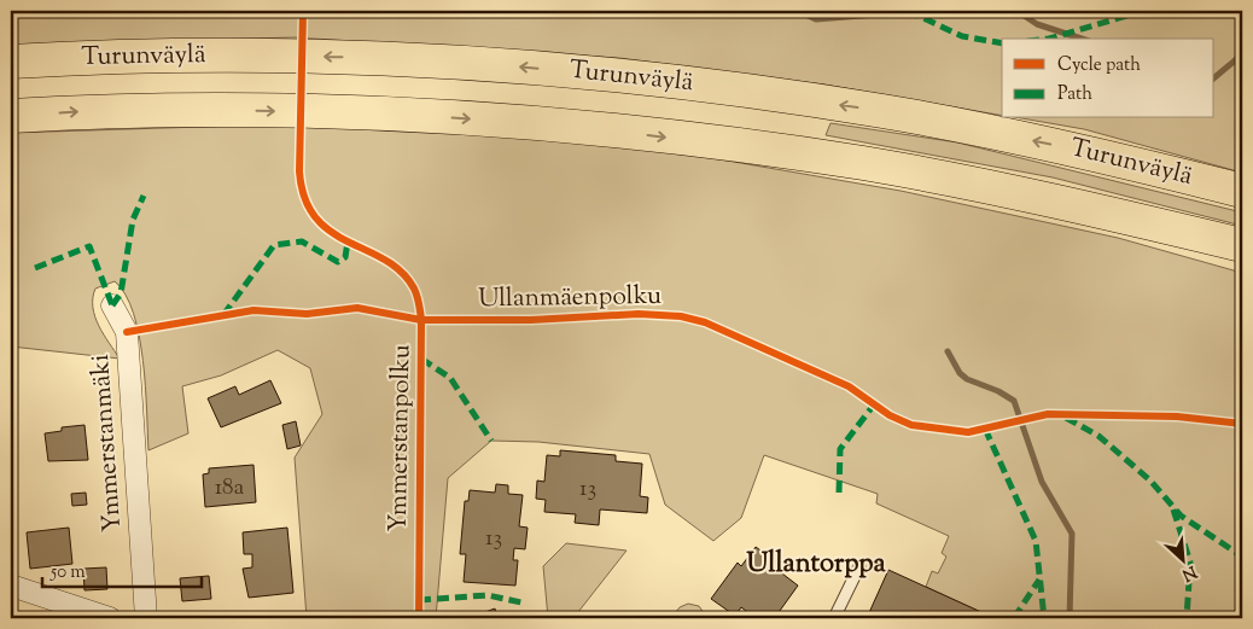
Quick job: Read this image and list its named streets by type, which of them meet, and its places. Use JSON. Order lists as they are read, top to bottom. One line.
{"streets":{"highway":["Turunväylä"],"street":["Ymmerstanmäki"],"cycle path":["Ullanmäenpolku","Ymmerstanpolku"]},"districts":["Ullantorppa"],"house_numbers":["18a","13","13"],"legend":["Cycle path","Path"],"scale_bar":"50 m","north":"bottom right"}
